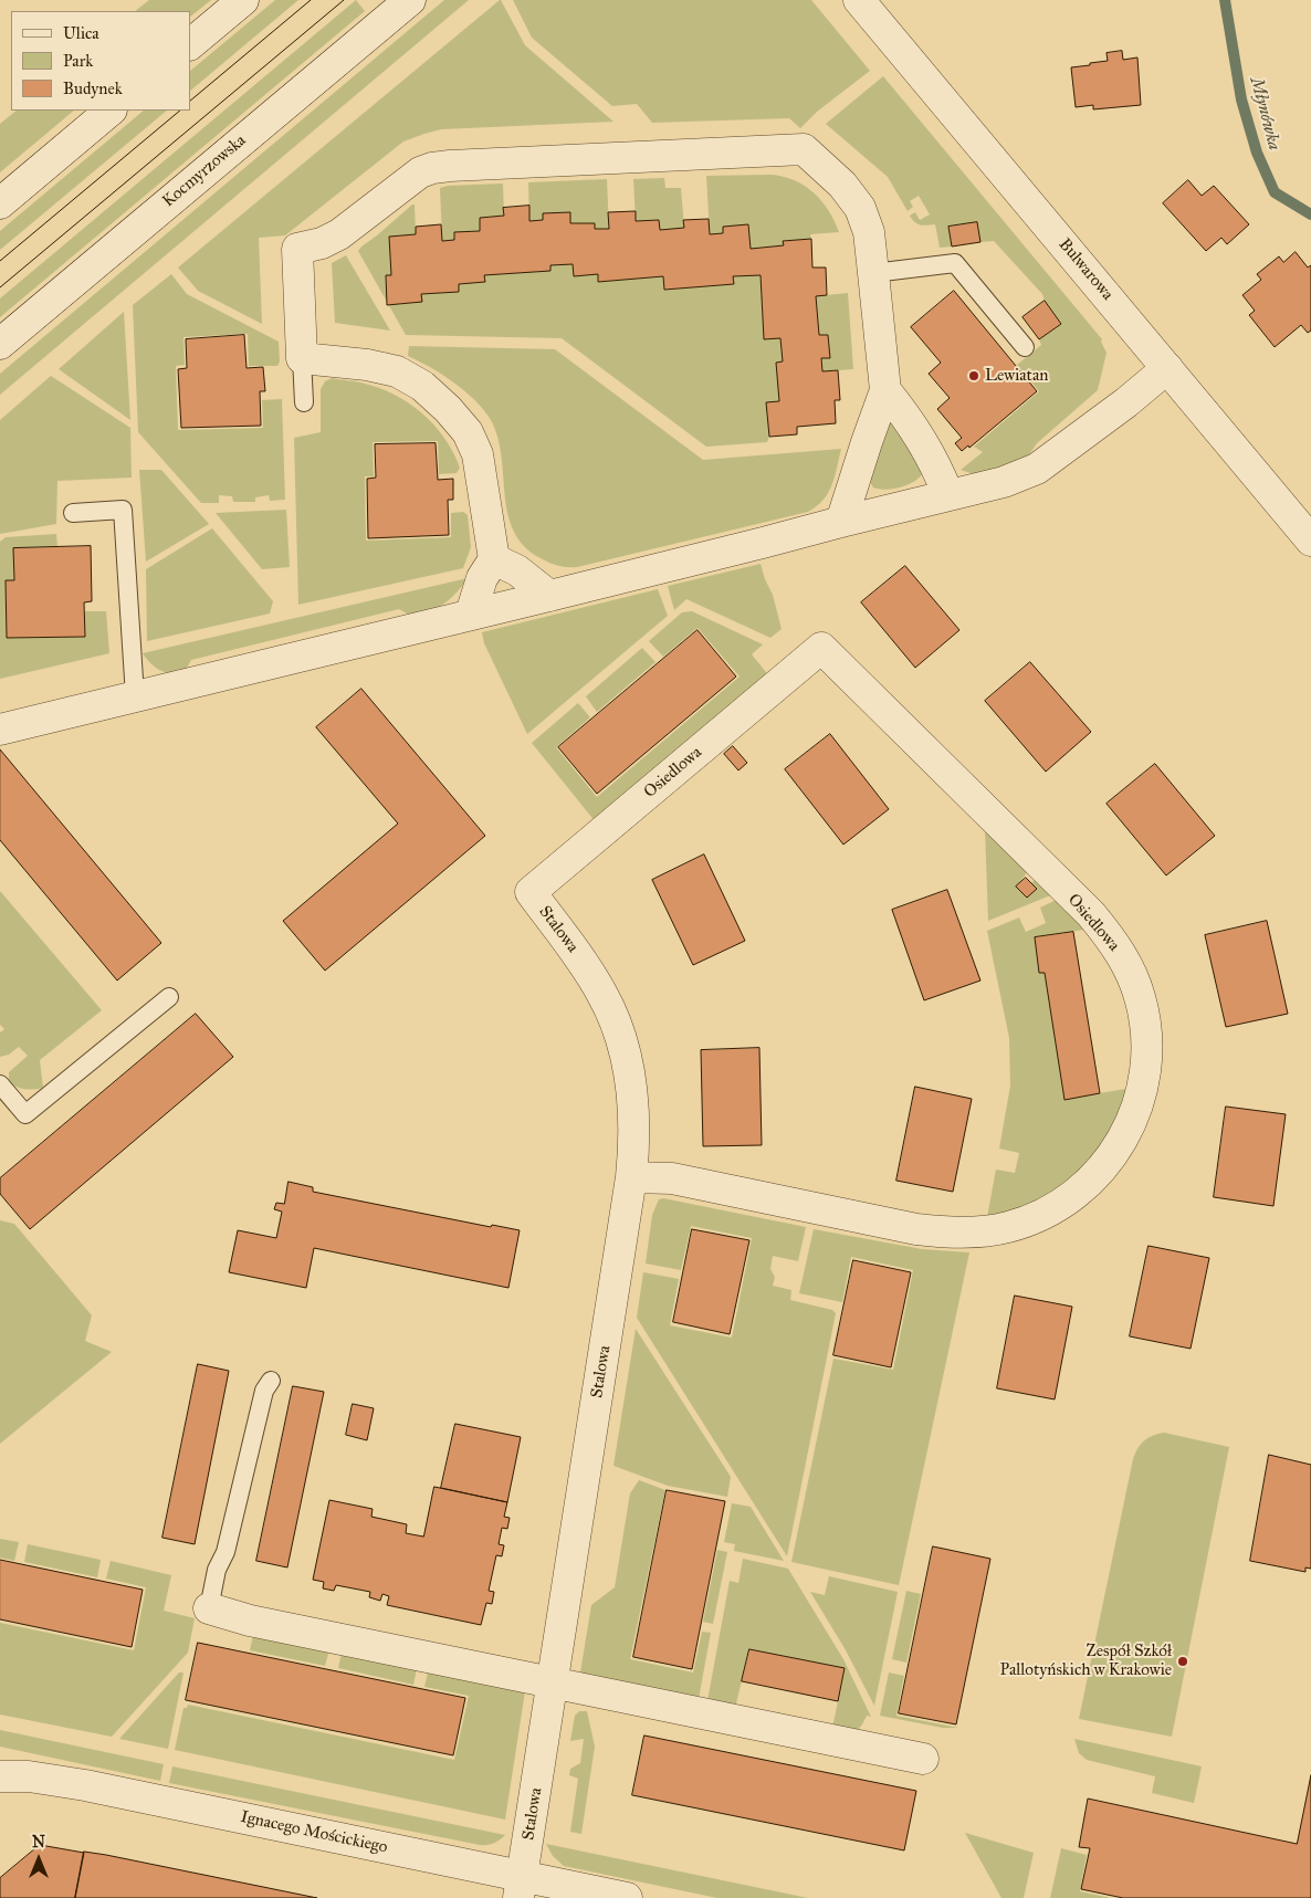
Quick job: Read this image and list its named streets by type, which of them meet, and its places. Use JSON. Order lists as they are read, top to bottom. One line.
{"streets":{"street":["Kocmyrzowska","Bulwarowa","Osiedlowa","Stalowa","Ignacego Mościckiego"]},"crossings":[["Osiedlowa","Stalowa"],["Stalowa","Ignacego Mościckiego"]],"water":["Młynówka"],"places":["Lewiatan","Zespół Szkół Pallotyńskich w Krakowie"],"legend":["Ulica","Park","Budynek"],"north":"top"}
